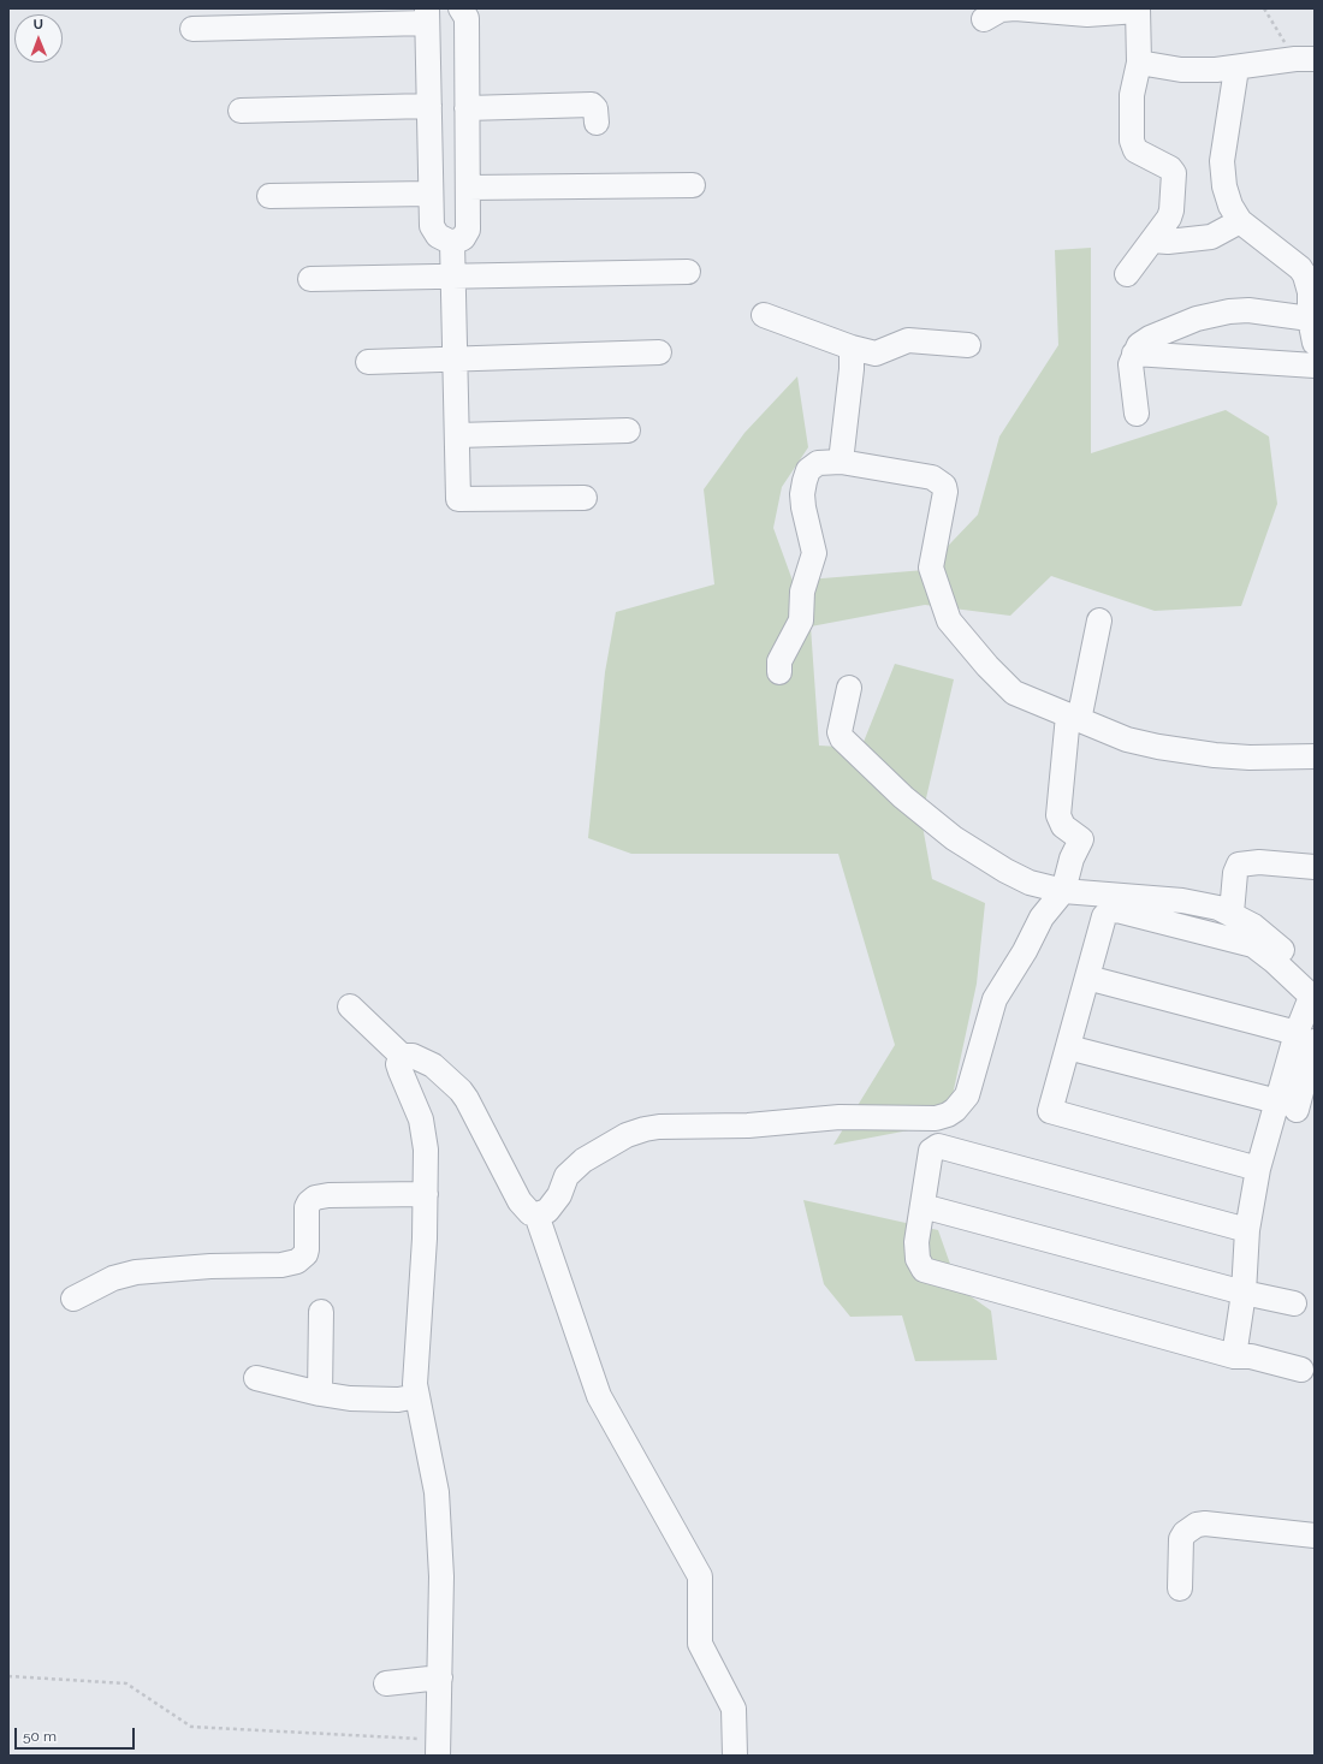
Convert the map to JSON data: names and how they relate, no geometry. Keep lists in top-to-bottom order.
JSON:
{
  "scale_bar": "50 m",
  "north": "top"
}
